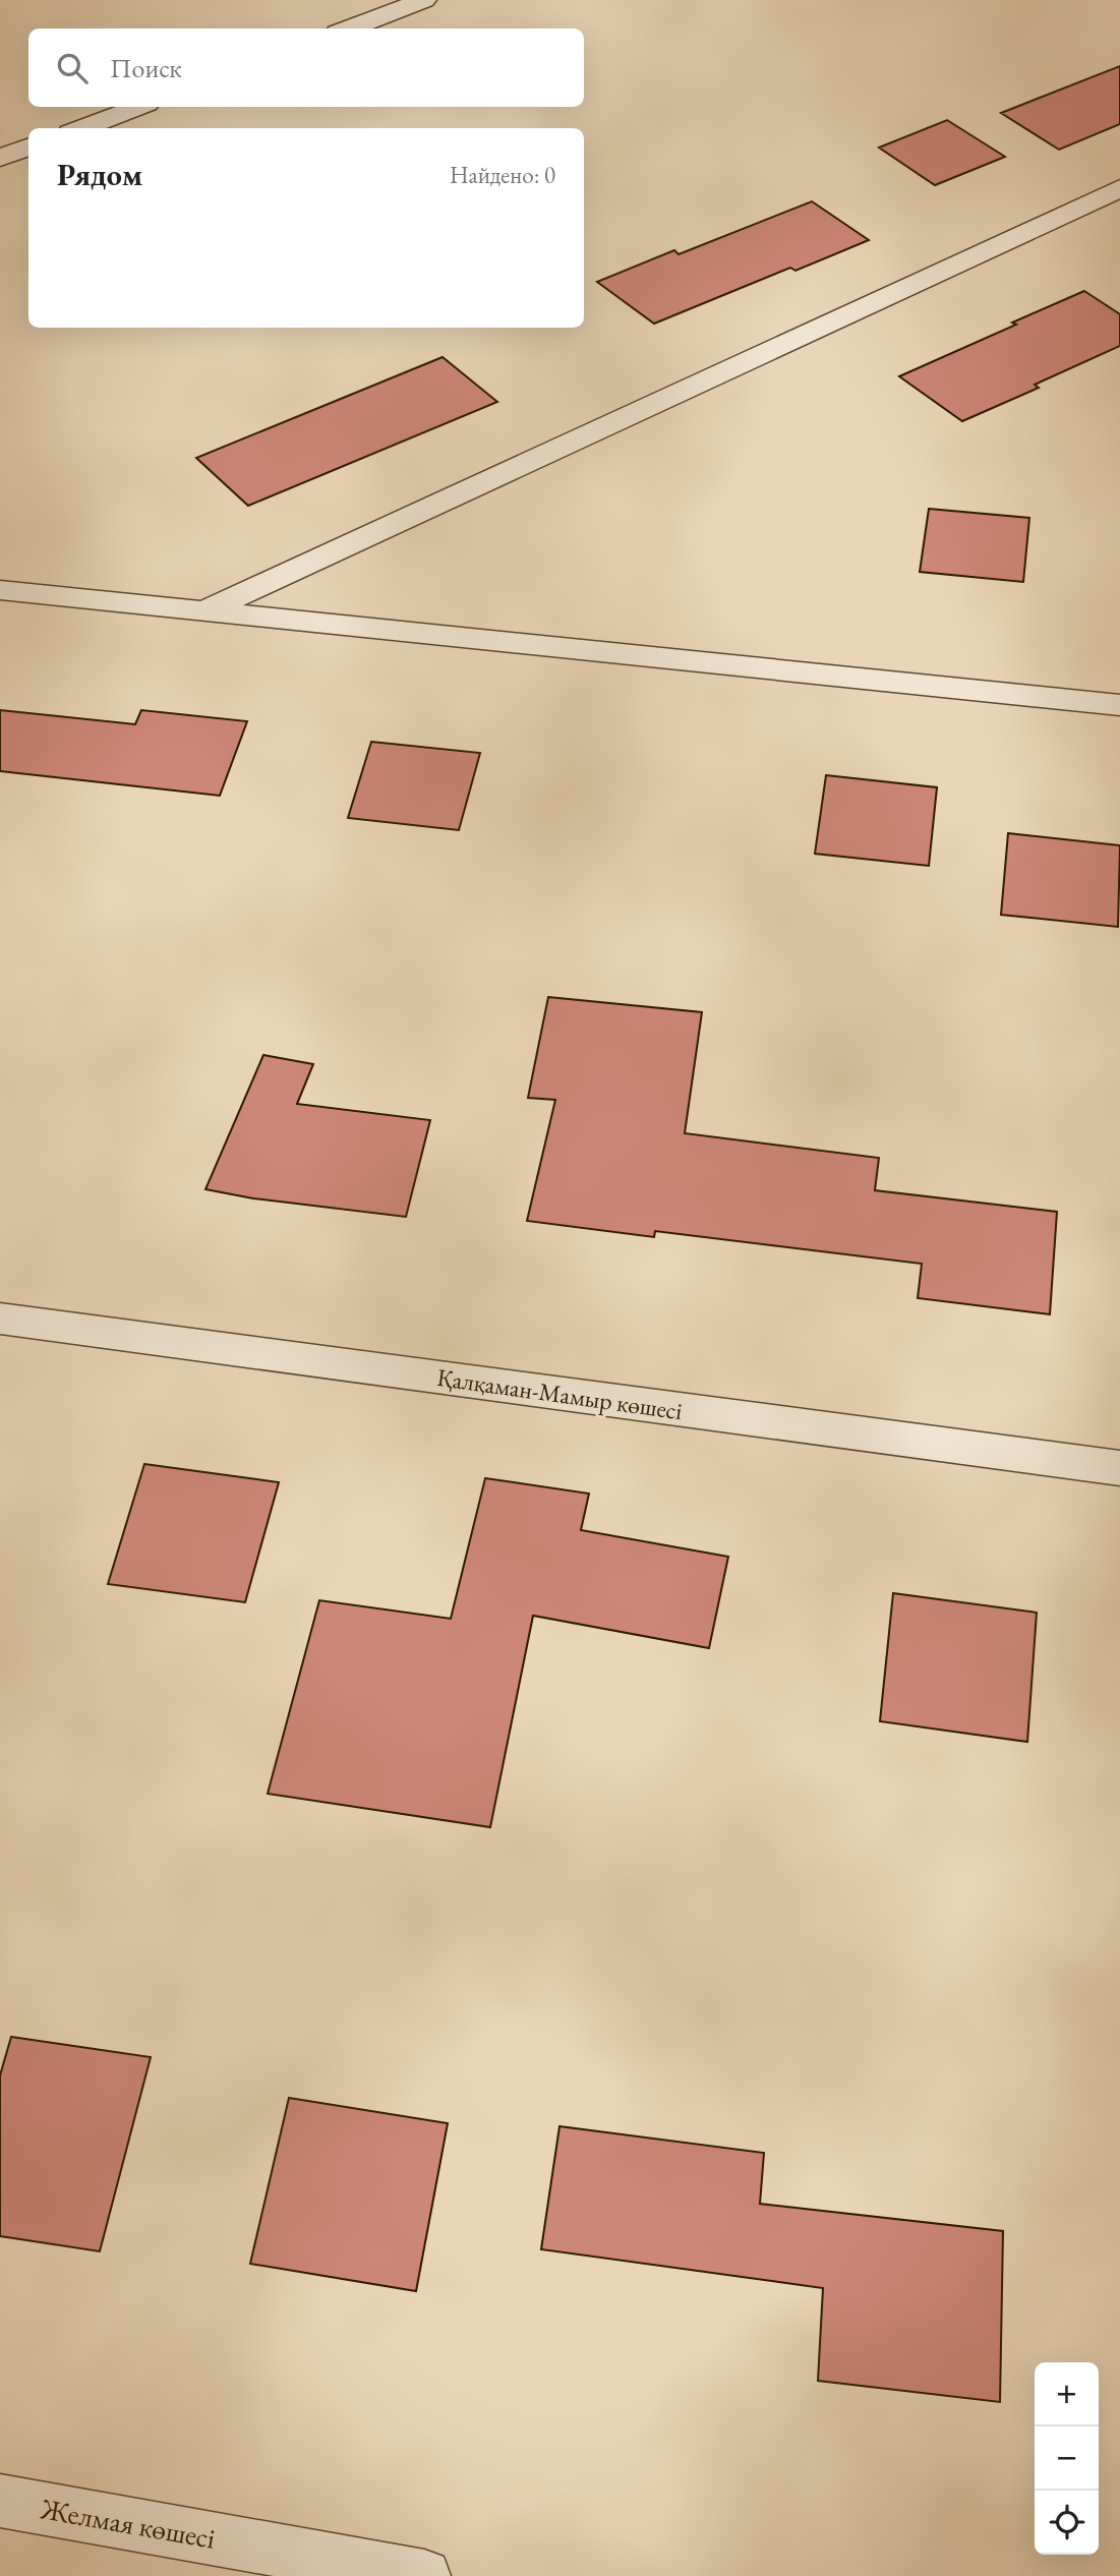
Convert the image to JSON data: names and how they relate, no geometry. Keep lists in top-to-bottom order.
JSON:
{
  "streets": {
    "street": ["Қалқаман-Мамыр көшесі", "Желмая көшесі"]
  },
  "page": {
    "search": "Поиск",
    "heading": ["Рядом", "Найдено: 0"],
    "map_buttons": ["+", "−"]
  }
}
